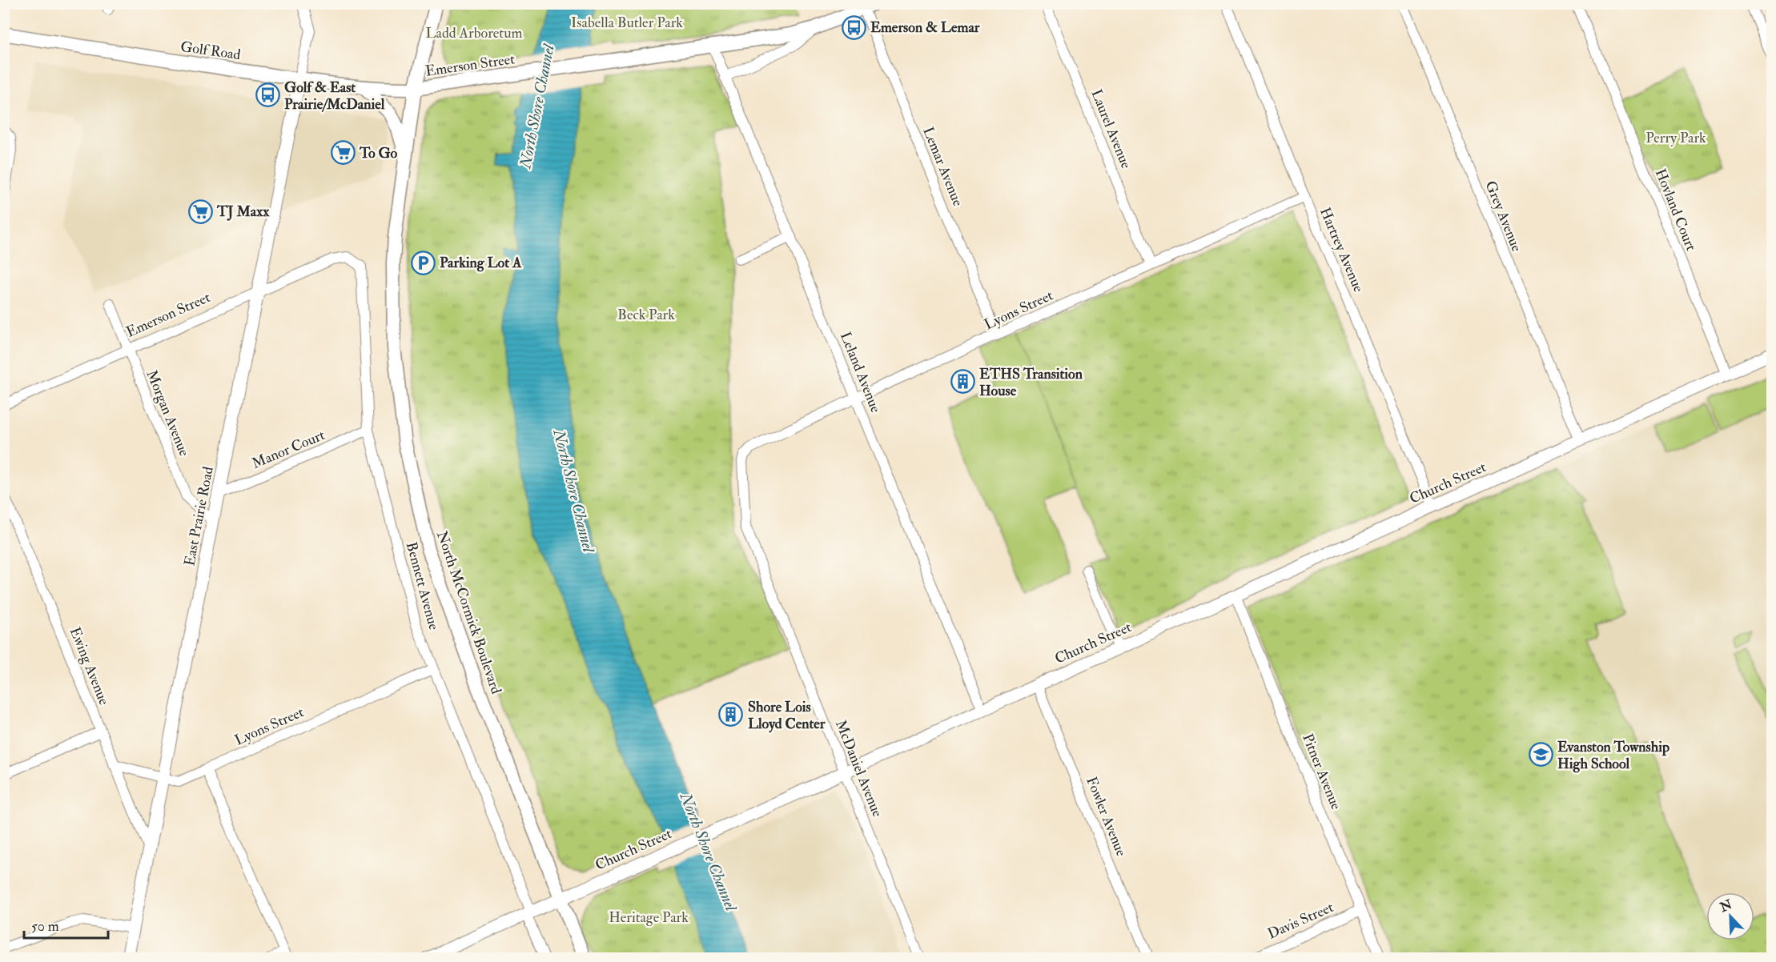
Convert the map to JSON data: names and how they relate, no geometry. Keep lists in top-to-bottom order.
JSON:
{
  "streets": {
    "main road": ["Golf Road", "Emerson Street", "North McCormick Boulevard"],
    "street": [
      "Laurel Avenue",
      "Lemar Avenue",
      "Hovland Court",
      "Grey Avenue",
      "Hartrey Avenue",
      "Lyons Street",
      "Leland Avenue",
      "Morgan Avenue",
      "Manor Court",
      "Church Street",
      "East Prairie Road",
      "Bennett Avenue",
      "Ewing Avenue",
      "McDaniel Avenue",
      "Pitner Avenue",
      "Fowler Avenue",
      "Davis Street"
    ]
  },
  "crossings": [
    ["Golf Road", "Emerson Street"],
    ["Golf Road", "East Prairie Road"],
    ["Golf Road", "North McCormick Boulevard"],
    ["Emerson Street", "Lemar Avenue"],
    ["Emerson Street", "Leland Avenue"],
    ["Emerson Street", "Morgan Avenue"],
    ["Emerson Street", "East Prairie Road"],
    ["Emerson Street", "Bennett Avenue"],
    ["Emerson Street", "North McCormick Boulevard"],
    ["Laurel Avenue", "Lyons Street"],
    ["Lemar Avenue", "Lyons Street"],
    ["Hovland Court", "Church Street"],
    ["Grey Avenue", "Church Street"],
    ["Hartrey Avenue", "Lyons Street"],
    ["Hartrey Avenue", "Church Street"],
    ["Lyons Street", "Leland Avenue"],
    ["Lyons Street", "East Prairie Road"],
    ["Lyons Street", "Bennett Avenue"],
    ["Lyons Street", "Ewing Avenue"],
    ["Lyons Street", "McDaniel Avenue"],
    ["Leland Avenue", "Church Street"],
    ["Morgan Avenue", "East Prairie Road"],
    ["Manor Court", "East Prairie Road"],
    ["Manor Court", "Bennett Avenue"],
    ["Church Street", "Bennett Avenue"],
    ["Church Street", "North McCormick Boulevard"],
    ["Church Street", "McDaniel Avenue"],
    ["Church Street", "Pitner Avenue"],
    ["Church Street", "Fowler Avenue"],
    ["East Prairie Road", "Ewing Avenue"],
    ["Pitner Avenue", "Davis Street"]
  ],
  "water": ["North Shore Channel"],
  "parks": [
    "Isabella Butler Park",
    "Ladd Arboretum",
    "Perry Park",
    "Beck Park",
    "Heritage Park"
  ],
  "places": {
    "bus stop": ["Emerson & Lemar", "Golf & East Prairie/McDaniel"],
    "supermarket": ["To Go", "TJ Maxx"],
    "parking": ["Parking Lot A"],
    "building": ["ETHS Transition House", "Shore Lois Lloyd Center"],
    "school or university": ["Evanston Township High School"]
  },
  "scale_bar": "50 m",
  "north": "top left"
}
